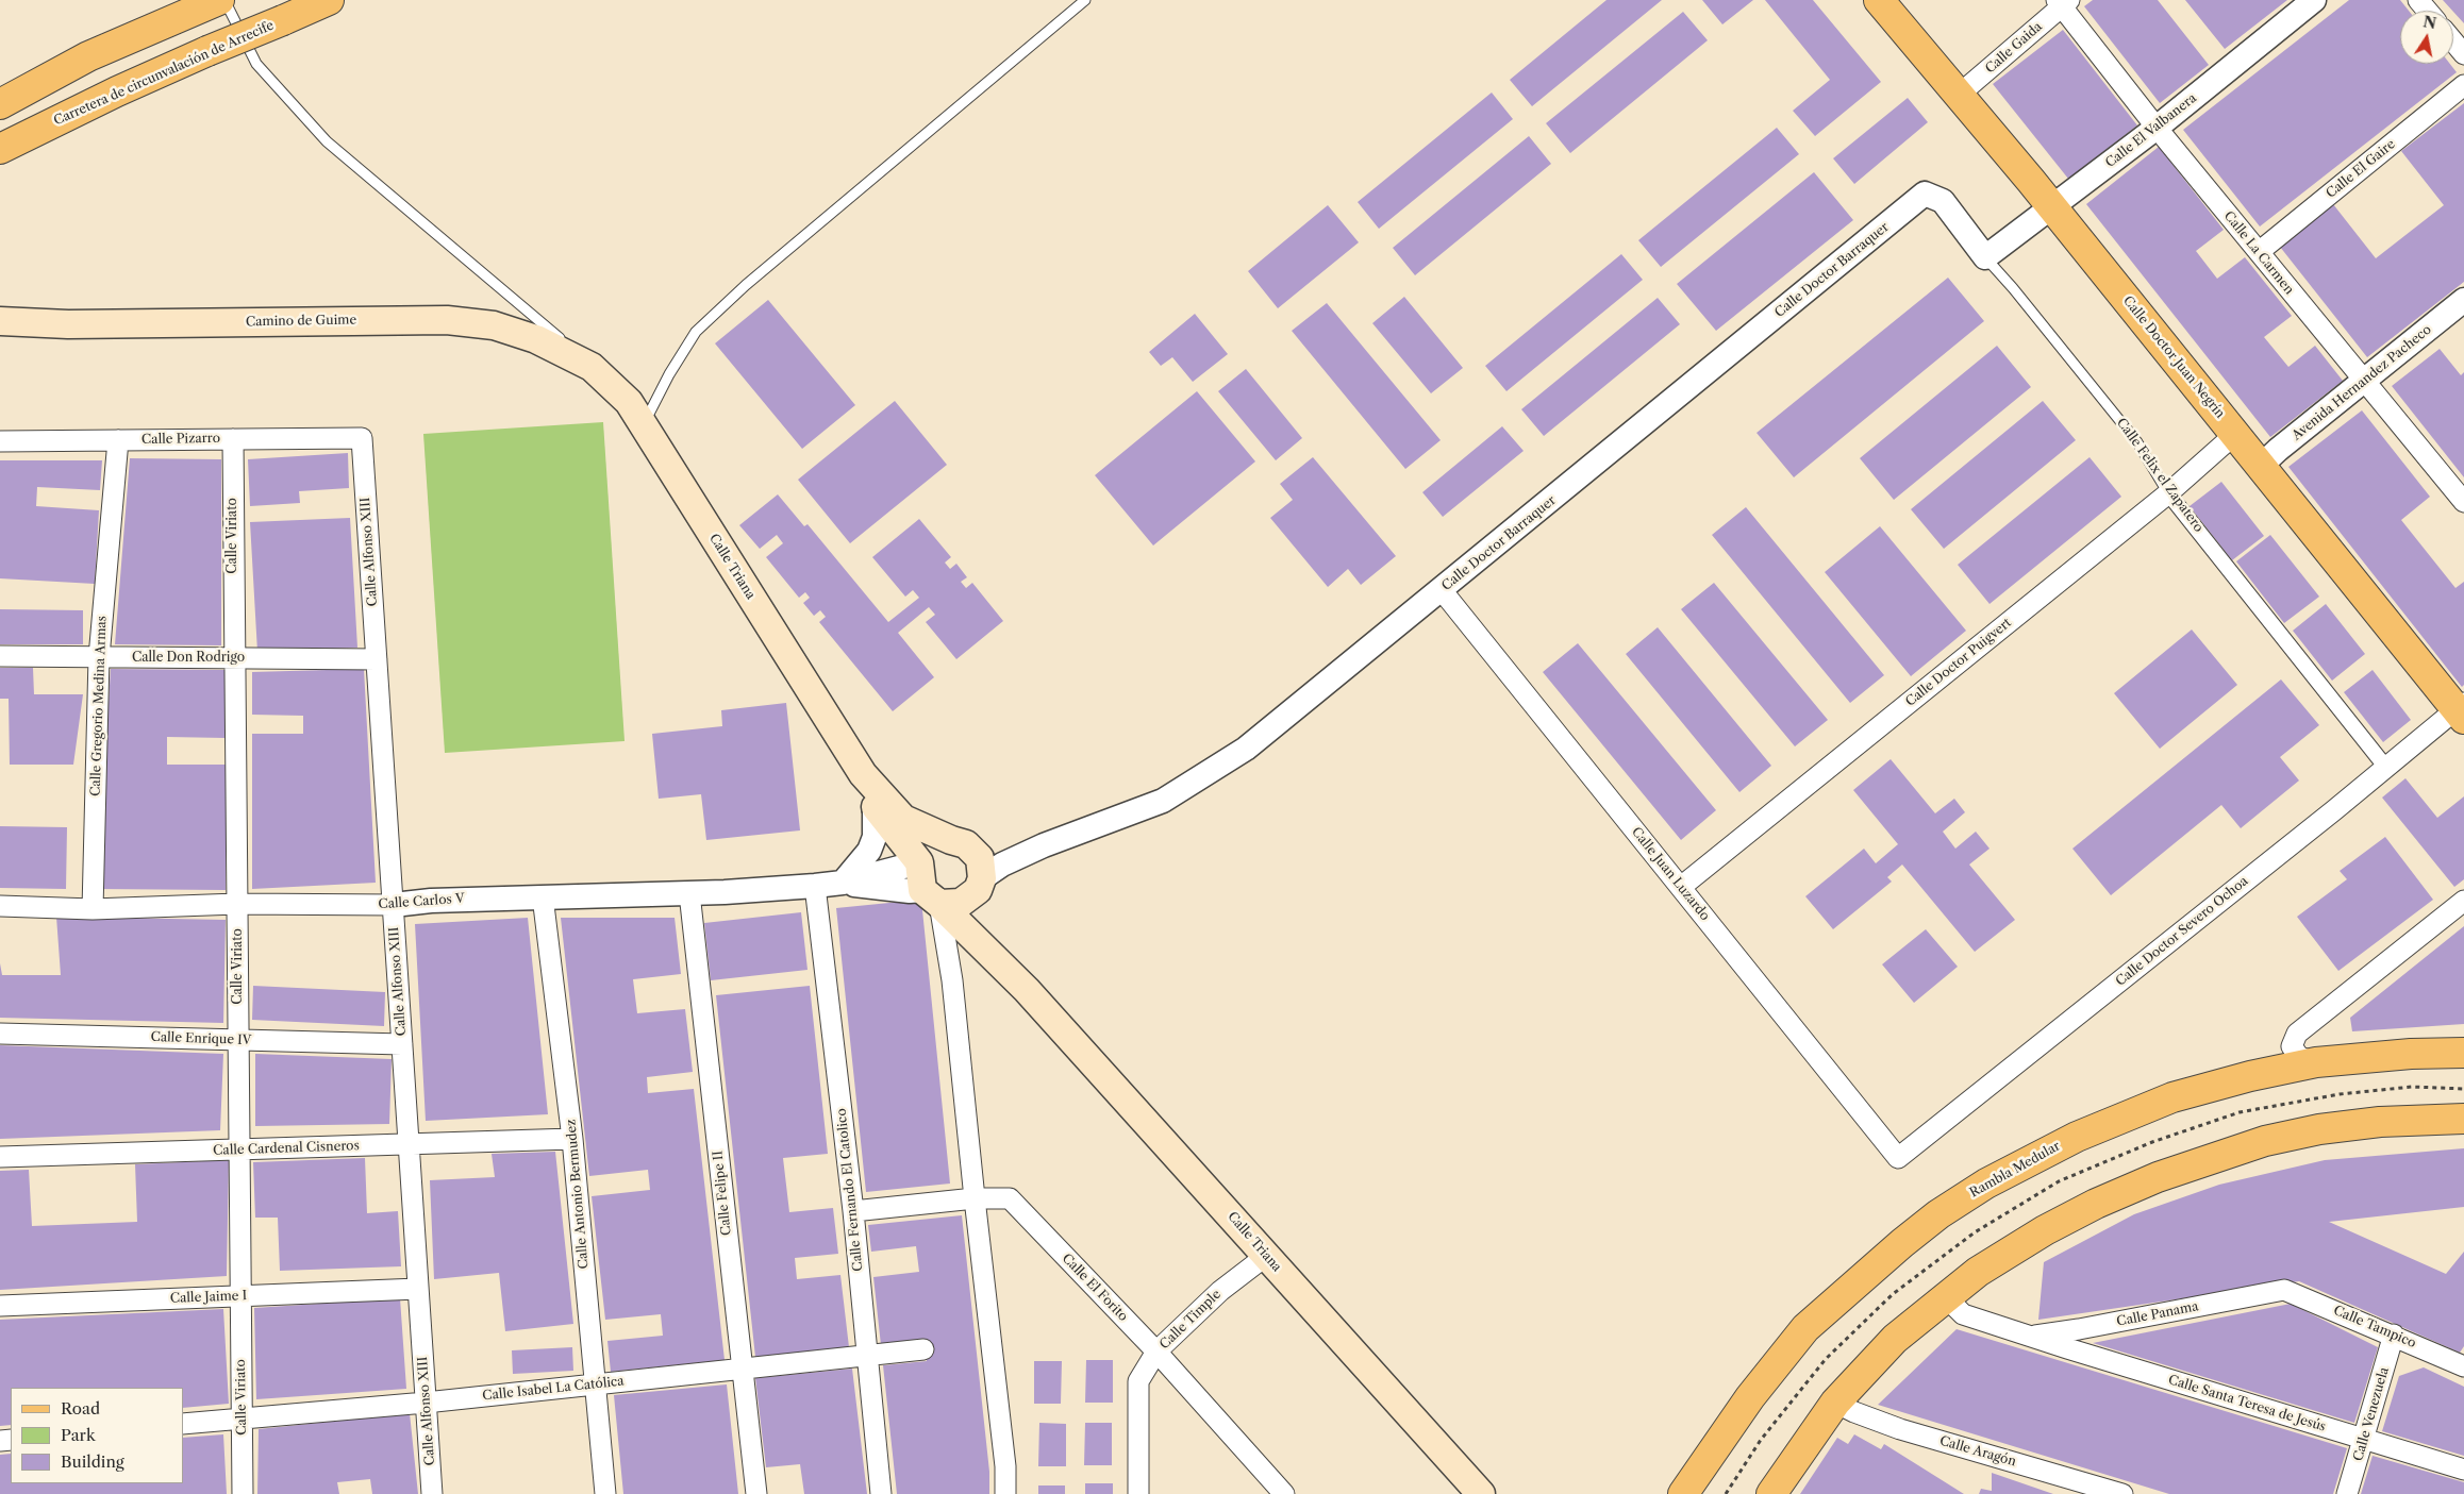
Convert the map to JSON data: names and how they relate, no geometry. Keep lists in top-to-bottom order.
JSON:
{
  "streets": {
    "main road": [
      "Carretera de circunvalación de Arrecife",
      "Camino de Guime",
      "Calle Doctor Juan Negrín",
      "Calle Triana",
      "Rambla Medular"
    ],
    "street": [
      "Calle Gaida",
      "Calle El Valbanera",
      "Calle El Gaire",
      "Calle La Carmen",
      "Calle Doctor Barraquer",
      "Avenida Hernandez Pacheco",
      "Calle Pizarro",
      "Calle Felix el Zapatero",
      "Calle Viriato",
      "Calle Alfonso XIII",
      "Calle Don Rodrigo",
      "Calle Doctor Puigvert",
      "Calle Gregorio Medina Armas",
      "Calle Juan Luzardo",
      "Calle Carlos V",
      "Calle Doctor Severo Ochoa",
      "Calle Enrique IV",
      "Calle Cardenal Cisneros",
      "Calle Fernando El Catolico",
      "Calle Felipe II",
      "Calle Antonio Bermudez",
      "Calle El Forito",
      "Calle Jaime I",
      "Calle Panama",
      "Calle Timple",
      "Calle Tampico",
      "Calle Isabel La Católica",
      "Calle Santa Teresa de Jesús",
      "Calle Venezuela",
      "Calle Aragón"
    ]
  },
  "crossings": [
    ["Calle Gaida", "Calle La Carmen"],
    ["Calle Gaida", "Calle Doctor Juan Negrín"],
    ["Calle El Valbanera", "Calle La Carmen"],
    ["Calle El Valbanera", "Calle Doctor Juan Negrín"],
    ["Calle El Valbanera", "Calle Felix el Zapatero"],
    ["Calle El Gaire", "Calle La Carmen"],
    ["Calle La Carmen", "Avenida Hernandez Pacheco"],
    ["Calle Doctor Barraquer", "Calle Felix el Zapatero"],
    ["Calle Doctor Barraquer", "Calle Triana"],
    ["Calle Doctor Barraquer", "Calle Juan Luzardo"],
    ["Calle Doctor Barraquer", "Calle Carlos V"],
    ["Camino de Guime", "Calle Triana"],
    ["Calle Doctor Juan Negrín", "Avenida Hernandez Pacheco"],
    ["Calle Doctor Juan Negrín", "Calle Doctor Puigvert"],
    ["Calle Doctor Juan Negrín", "Calle Doctor Severo Ochoa"],
    ["Calle Pizarro", "Calle Viriato"],
    ["Calle Pizarro", "Calle Alfonso XIII"],
    ["Calle Pizarro", "Calle Gregorio Medina Armas"],
    ["Calle Felix el Zapatero", "Calle Doctor Puigvert"],
    ["Calle Felix el Zapatero", "Calle Doctor Severo Ochoa"],
    ["Calle Viriato", "Calle Don Rodrigo"],
    ["Calle Viriato", "Calle Carlos V"],
    ["Calle Viriato", "Calle Enrique IV"],
    ["Calle Viriato", "Calle Cardenal Cisneros"],
    ["Calle Viriato", "Calle Jaime I"],
    ["Calle Viriato", "Calle Isabel La Católica"],
    ["Calle Alfonso XIII", "Calle Don Rodrigo"],
    ["Calle Alfonso XIII", "Calle Carlos V"],
    ["Calle Alfonso XIII", "Calle Enrique IV"],
    ["Calle Alfonso XIII", "Calle Cardenal Cisneros"],
    ["Calle Alfonso XIII", "Calle Jaime I"],
    ["Calle Alfonso XIII", "Calle Isabel La Católica"],
    ["Calle Triana", "Calle Carlos V"],
    ["Calle Triana", "Calle Timple"],
    ["Calle Don Rodrigo", "Calle Gregorio Medina Armas"],
    ["Calle Doctor Puigvert", "Calle Juan Luzardo"],
    ["Calle Gregorio Medina Armas", "Calle Carlos V"],
    ["Calle Juan Luzardo", "Calle Doctor Severo Ochoa"],
    ["Calle Carlos V", "Calle Fernando El Catolico"],
    ["Calle Carlos V", "Calle Felipe II"],
    ["Calle Carlos V", "Calle Antonio Bermudez"],
    ["Calle Cardenal Cisneros", "Calle Antonio Bermudez"],
    ["Calle Fernando El Catolico", "Calle El Forito"],
    ["Calle Fernando El Catolico", "Calle Isabel La Católica"],
    ["Calle Felipe II", "Calle Isabel La Católica"],
    ["Calle Antonio Bermudez", "Calle Isabel La Católica"],
    ["Calle El Forito", "Calle Timple"],
    ["Calle Panama", "Calle Tampico"],
    ["Calle Panama", "Calle Santa Teresa de Jesús"],
    ["Calle Tampico", "Calle Venezuela"],
    ["Calle Santa Teresa de Jesús", "Calle Venezuela"]
  ],
  "legend": ["Road", "Park", "Building"],
  "north": "top"
}
